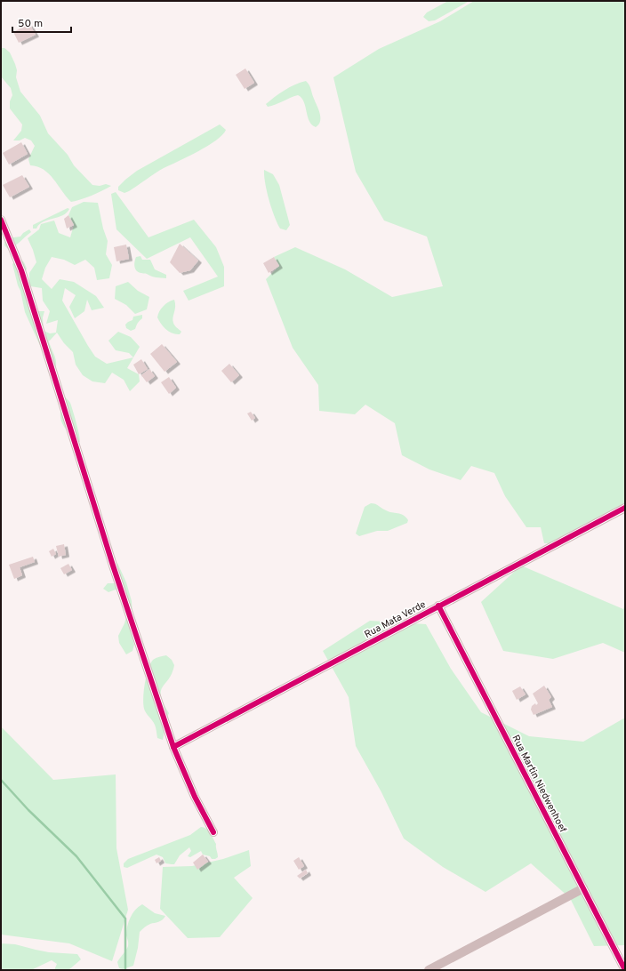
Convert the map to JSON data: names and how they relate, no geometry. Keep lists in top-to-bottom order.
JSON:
{
  "streets": {
    "street": ["Rua Mata Verde", "Rua Martin Niedwenhoef"]
  },
  "crossings": [
    ["Rua Mata Verde", "Rua Martin Niedwenhoef"]
  ],
  "scale_bar": "50 m"
}
